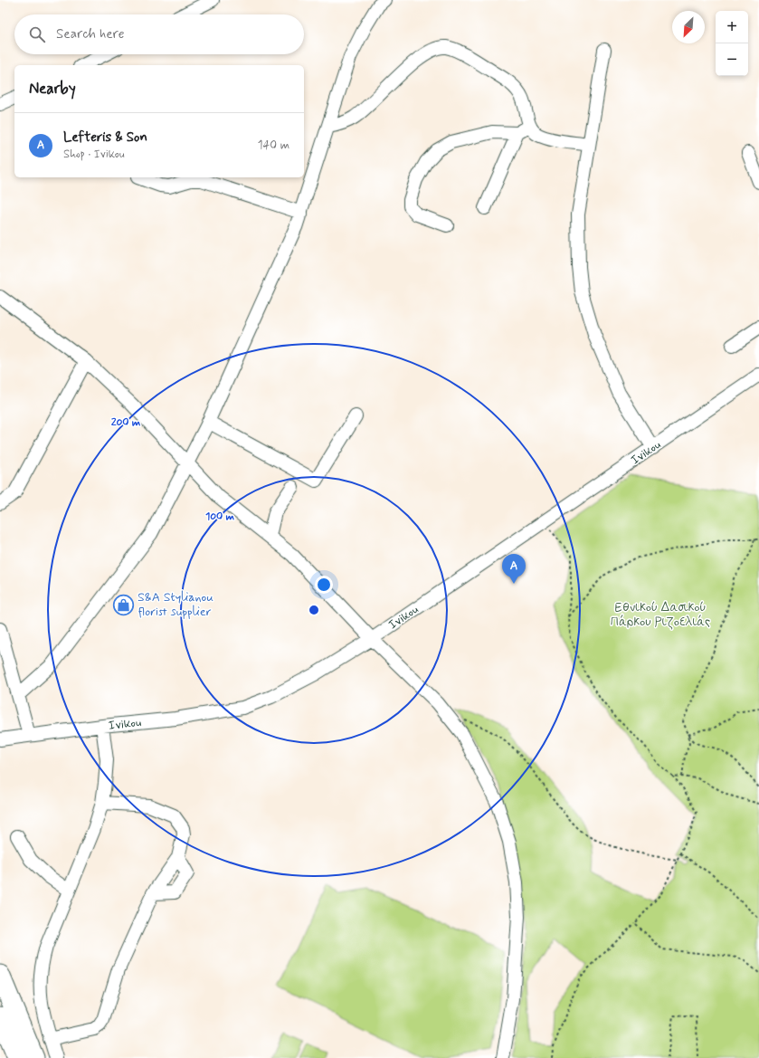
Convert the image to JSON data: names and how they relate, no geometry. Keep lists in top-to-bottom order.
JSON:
{
  "streets": {
    "street": ["Ivikou"]
  },
  "parks": ["Εθνικού Δασικού Πάρκου Ριζοελιάς"],
  "places": {
    "shop": ["S&A Stylianou florist supplier"]
  },
  "north": "bottom left",
  "page": {
    "map_buttons": ["+", "−"],
    "search": "Search here",
    "heading": "Nearby",
    "list": [
      {
        "mark": "A",
        "name": "Lefteris & Son",
        "note": "Shop · Ivikou",
        "value": "140 m"
      }
    ],
    "pins": "A"
  },
  "rings": ["200 m", "100 m"]
}
